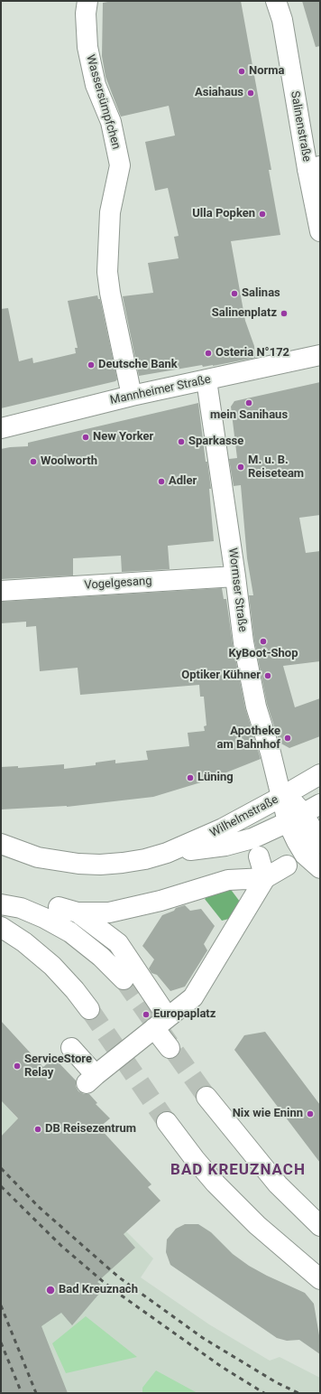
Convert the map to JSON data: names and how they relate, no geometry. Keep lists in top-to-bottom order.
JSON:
{
  "streets": {
    "street": [
      "Wassersümpfchen",
      "Salinenstraße",
      "Mannheimer Straße",
      "Vogelgesang",
      "Wormser Straße",
      "Wilhelmstraße"
    ]
  },
  "crossings": [
    ["Wassersümpfchen", "Mannheimer Straße"],
    ["Mannheimer Straße", "Wormser Straße"],
    ["Vogelgesang", "Wormser Straße"],
    ["Wormser Straße", "Wilhelmstraße"]
  ],
  "districts": ["BAD KREUZNACH"],
  "places": [
    "Norma",
    "Asiahaus",
    "Ulla Popken",
    "Salinas",
    "Salinenplatz",
    "Osteria N°172",
    "Deutsche Bank",
    "mein Sanihaus",
    "New Yorker",
    "Sparkasse",
    "Woolworth",
    "M. u. B. Reiseteam",
    "Adler",
    "KyBoot-Shop",
    "Optiker Kühner",
    "Apotheke am Bahnhof",
    "Lüning",
    "Europaplatz",
    "ServiceStore Relay",
    "Nix wie Eninn",
    "DB Reisezentrum",
    "Bad Kreuznach"
  ]
}
